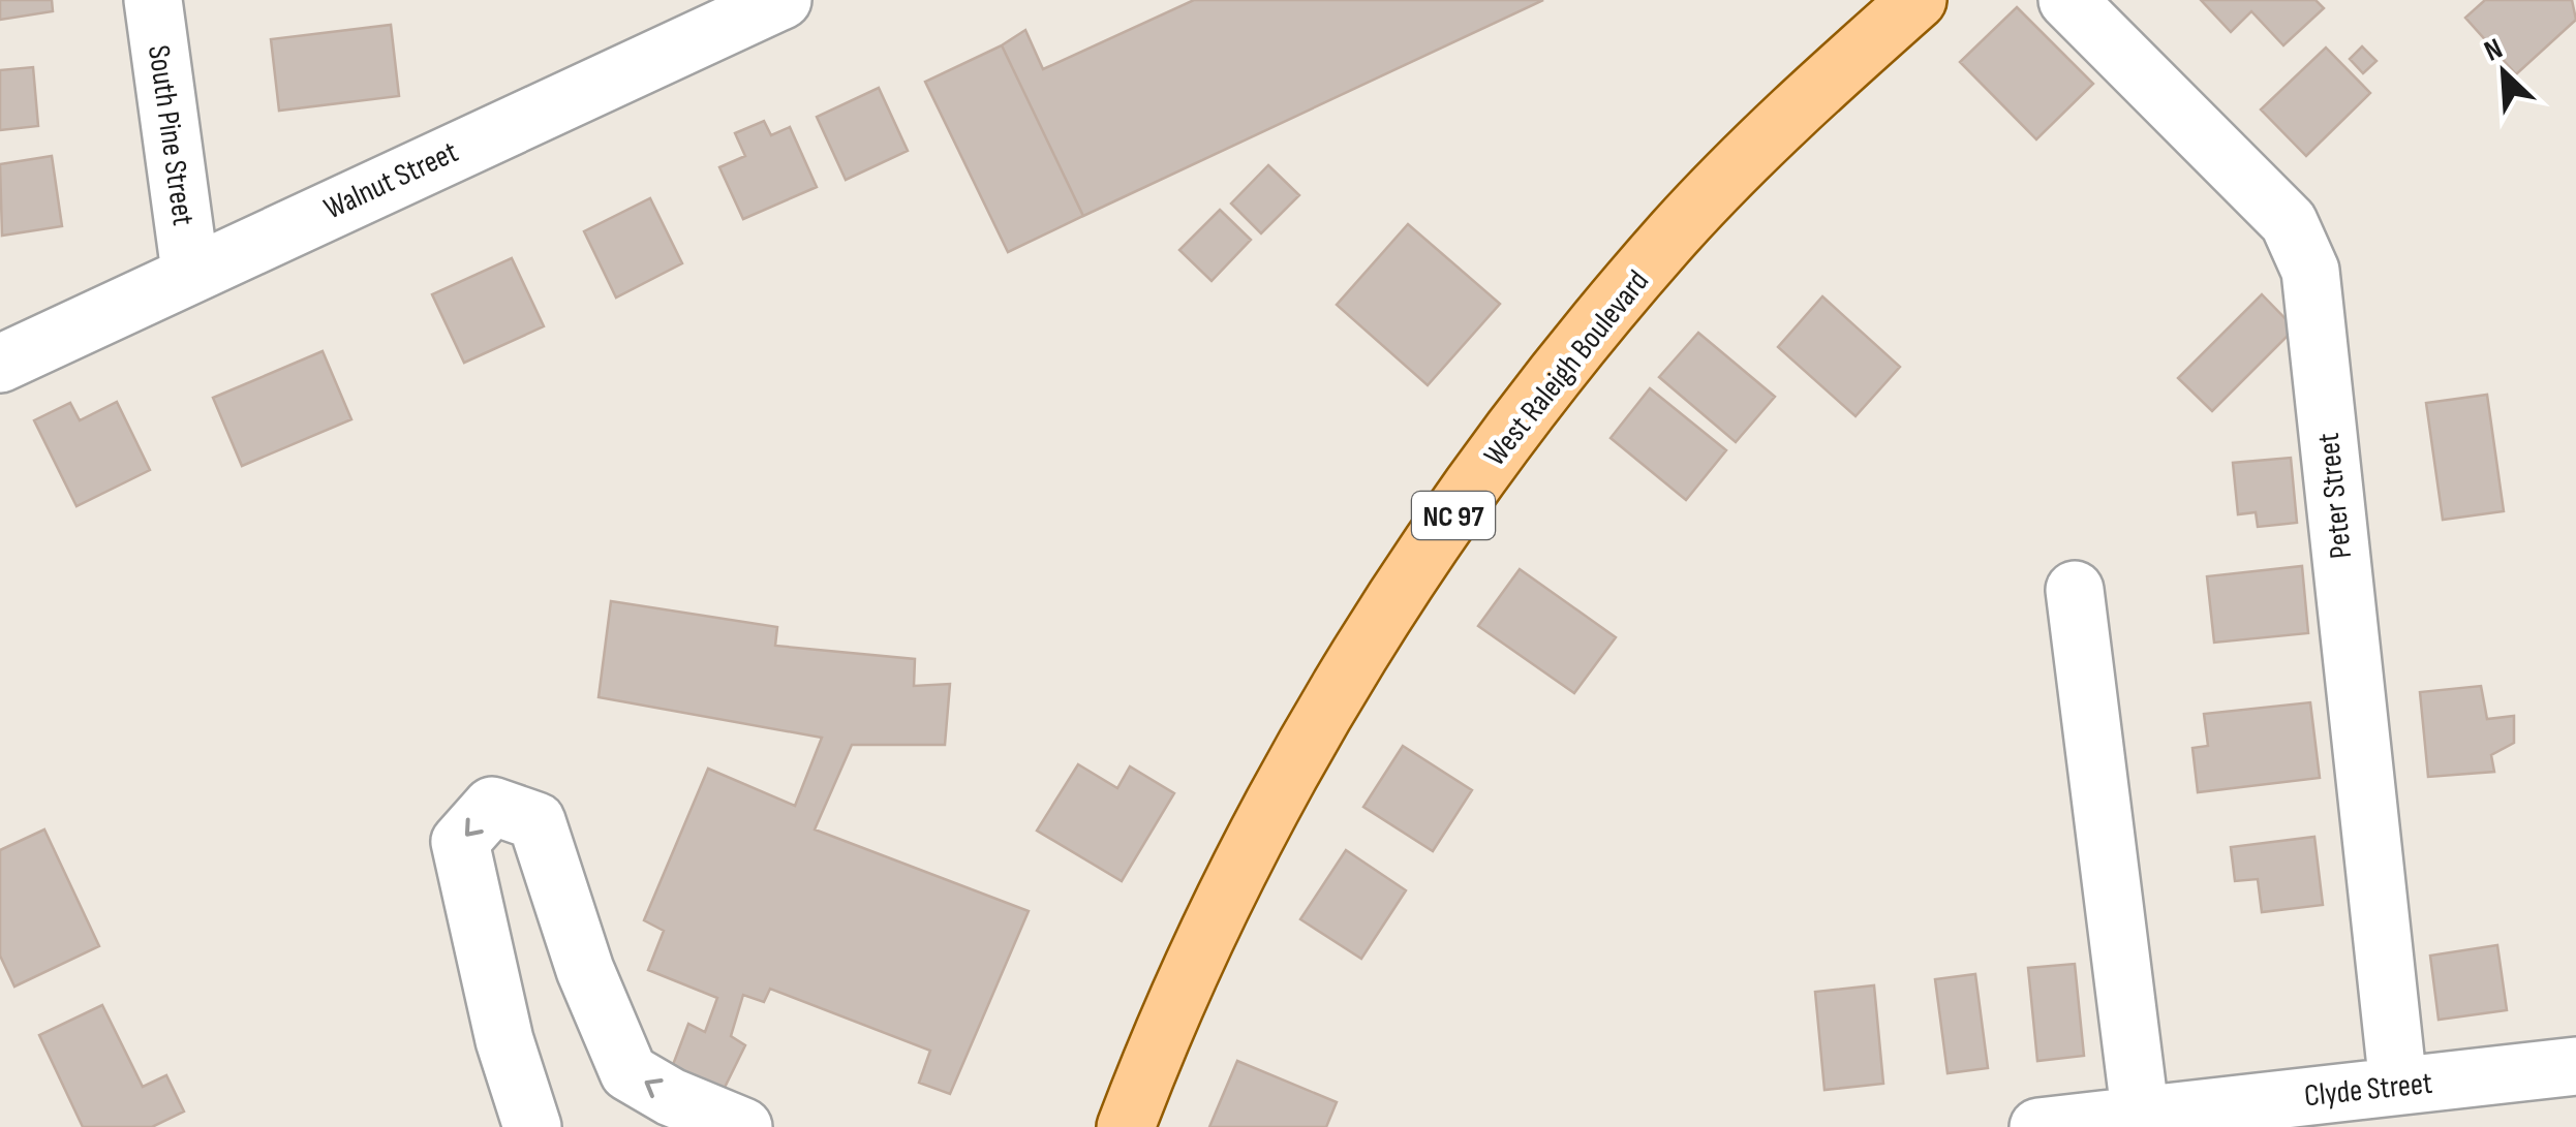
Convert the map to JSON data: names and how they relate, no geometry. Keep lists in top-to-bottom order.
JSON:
{
  "streets": {
    "main road": ["West Raleigh Boulevard", "NC 97"],
    "street": [
      "South Pine Street",
      "Walnut Street",
      "Peter Street",
      "Clyde Street"
    ]
  },
  "crossings": [
    ["South Pine Street", "Walnut Street"],
    ["Peter Street", "Clyde Street"]
  ],
  "north": "top left"
}
